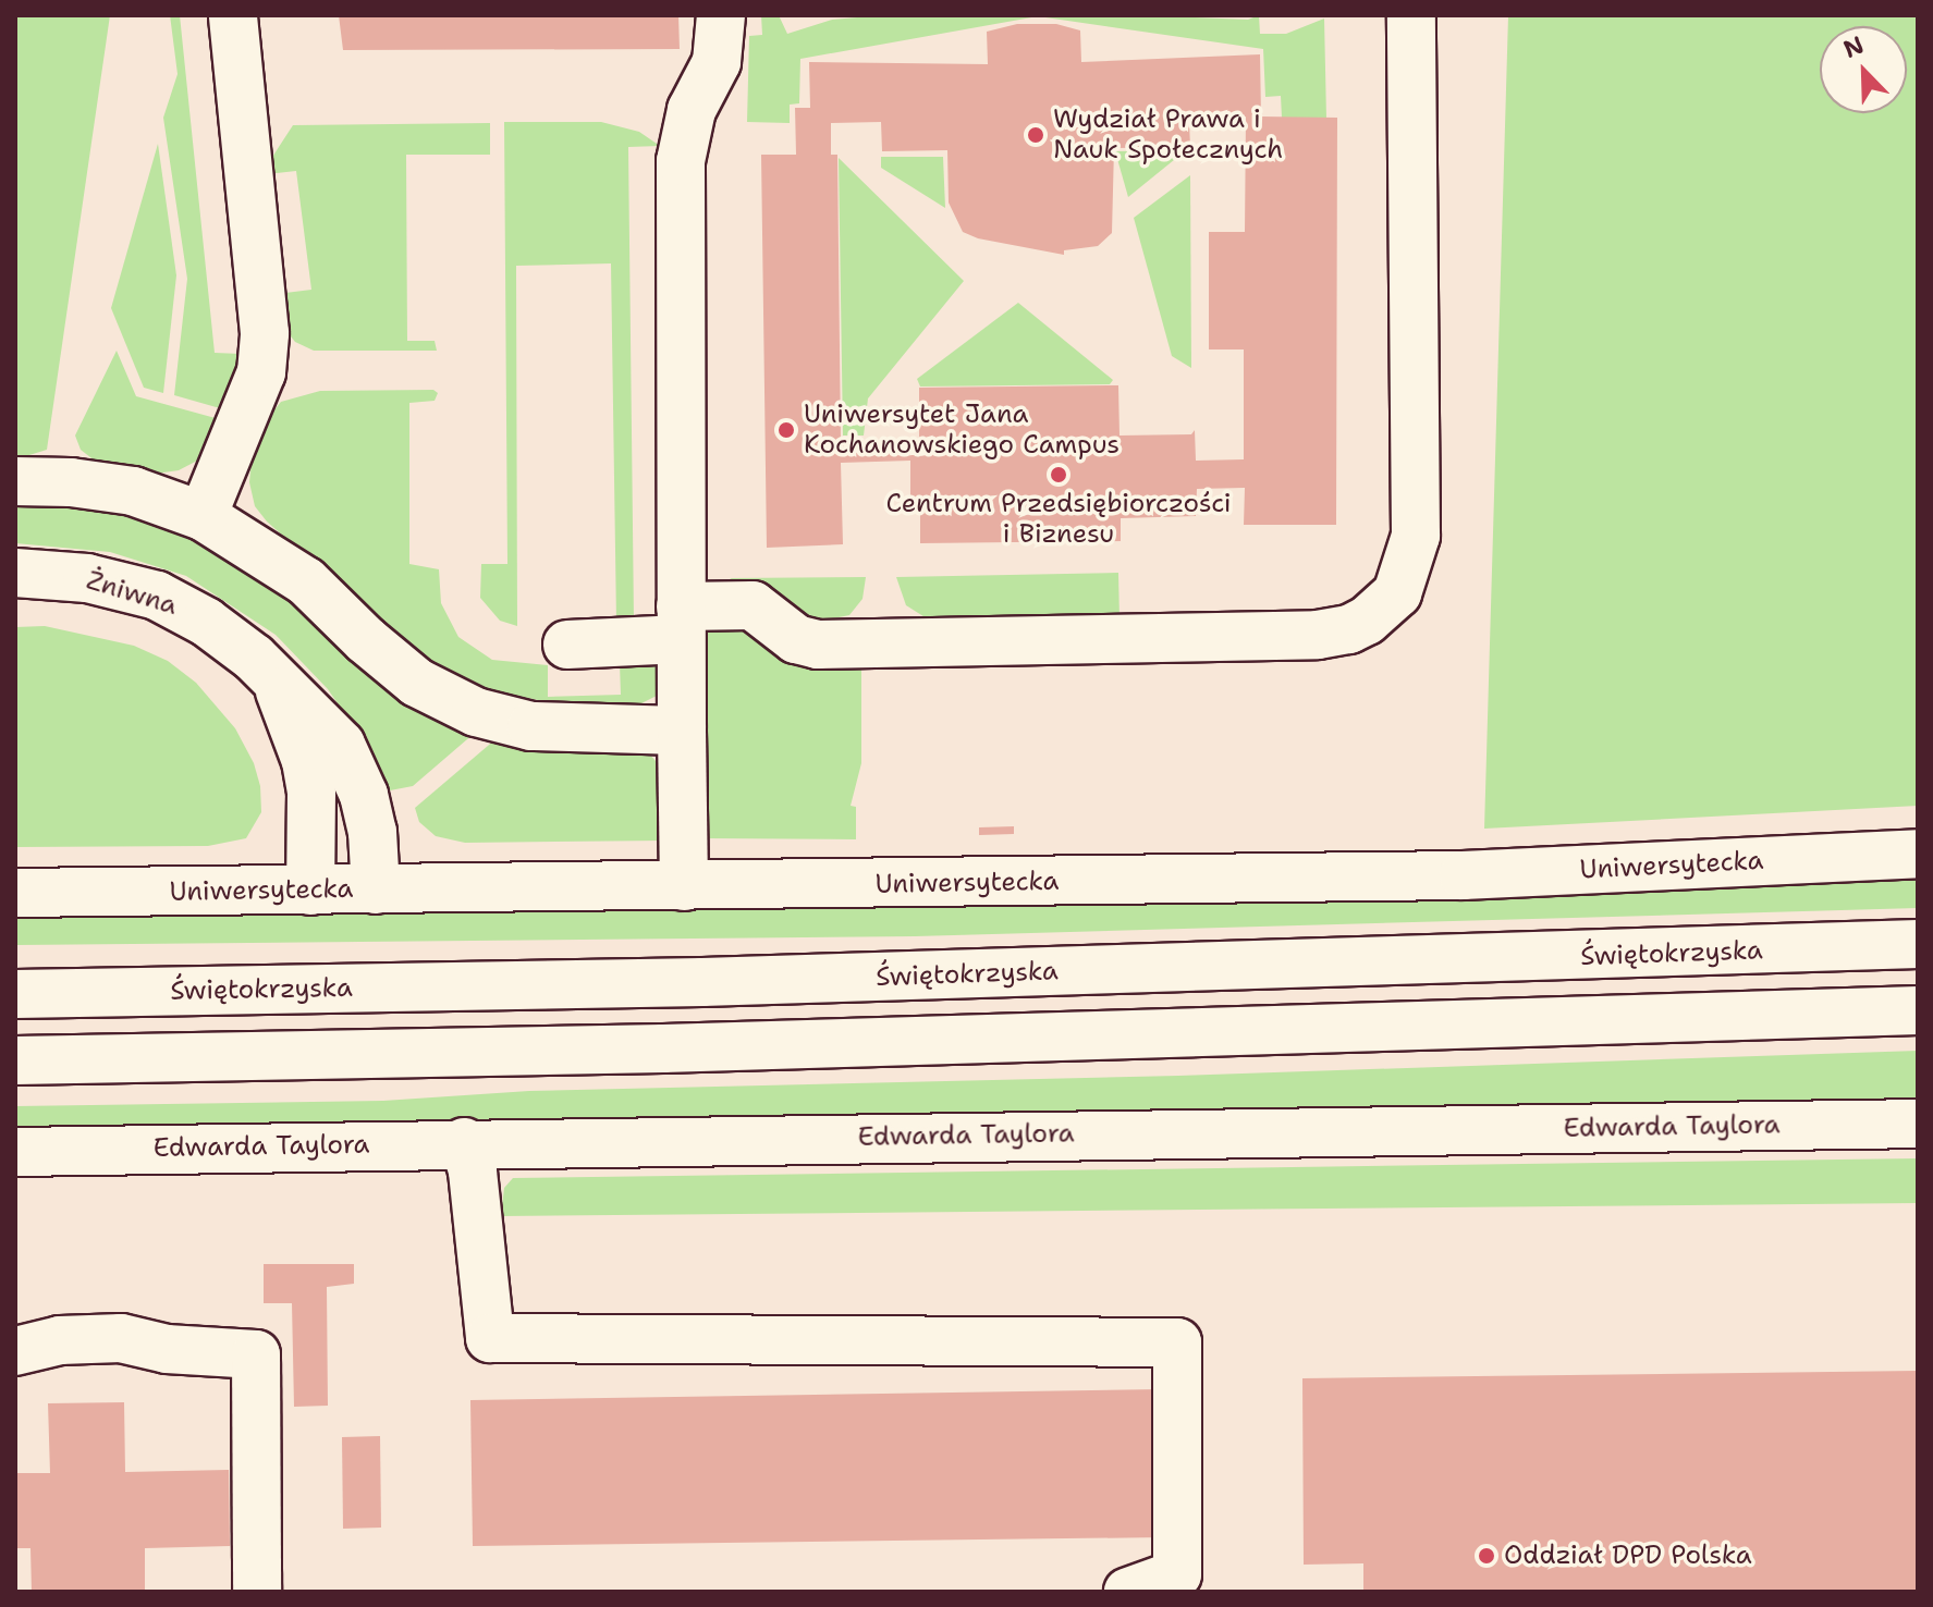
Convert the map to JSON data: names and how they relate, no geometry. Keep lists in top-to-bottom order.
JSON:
{
  "streets": {
    "main road": [
      "Żniwna",
      "Uniwersytecka",
      "Świętokrzyska",
      "Edwarda Taylora"
    ]
  },
  "crossings": [
    ["Żniwna", "Uniwersytecka"]
  ],
  "places": [
    "Wydział Prawa i Nauk Społecznych",
    "Uniwersytet Jana Kochanowskiego Campus",
    "Centrum Przedsiębiorczości i Biznesu",
    "Oddział DPD Polska"
  ],
  "north": "top left"
}
